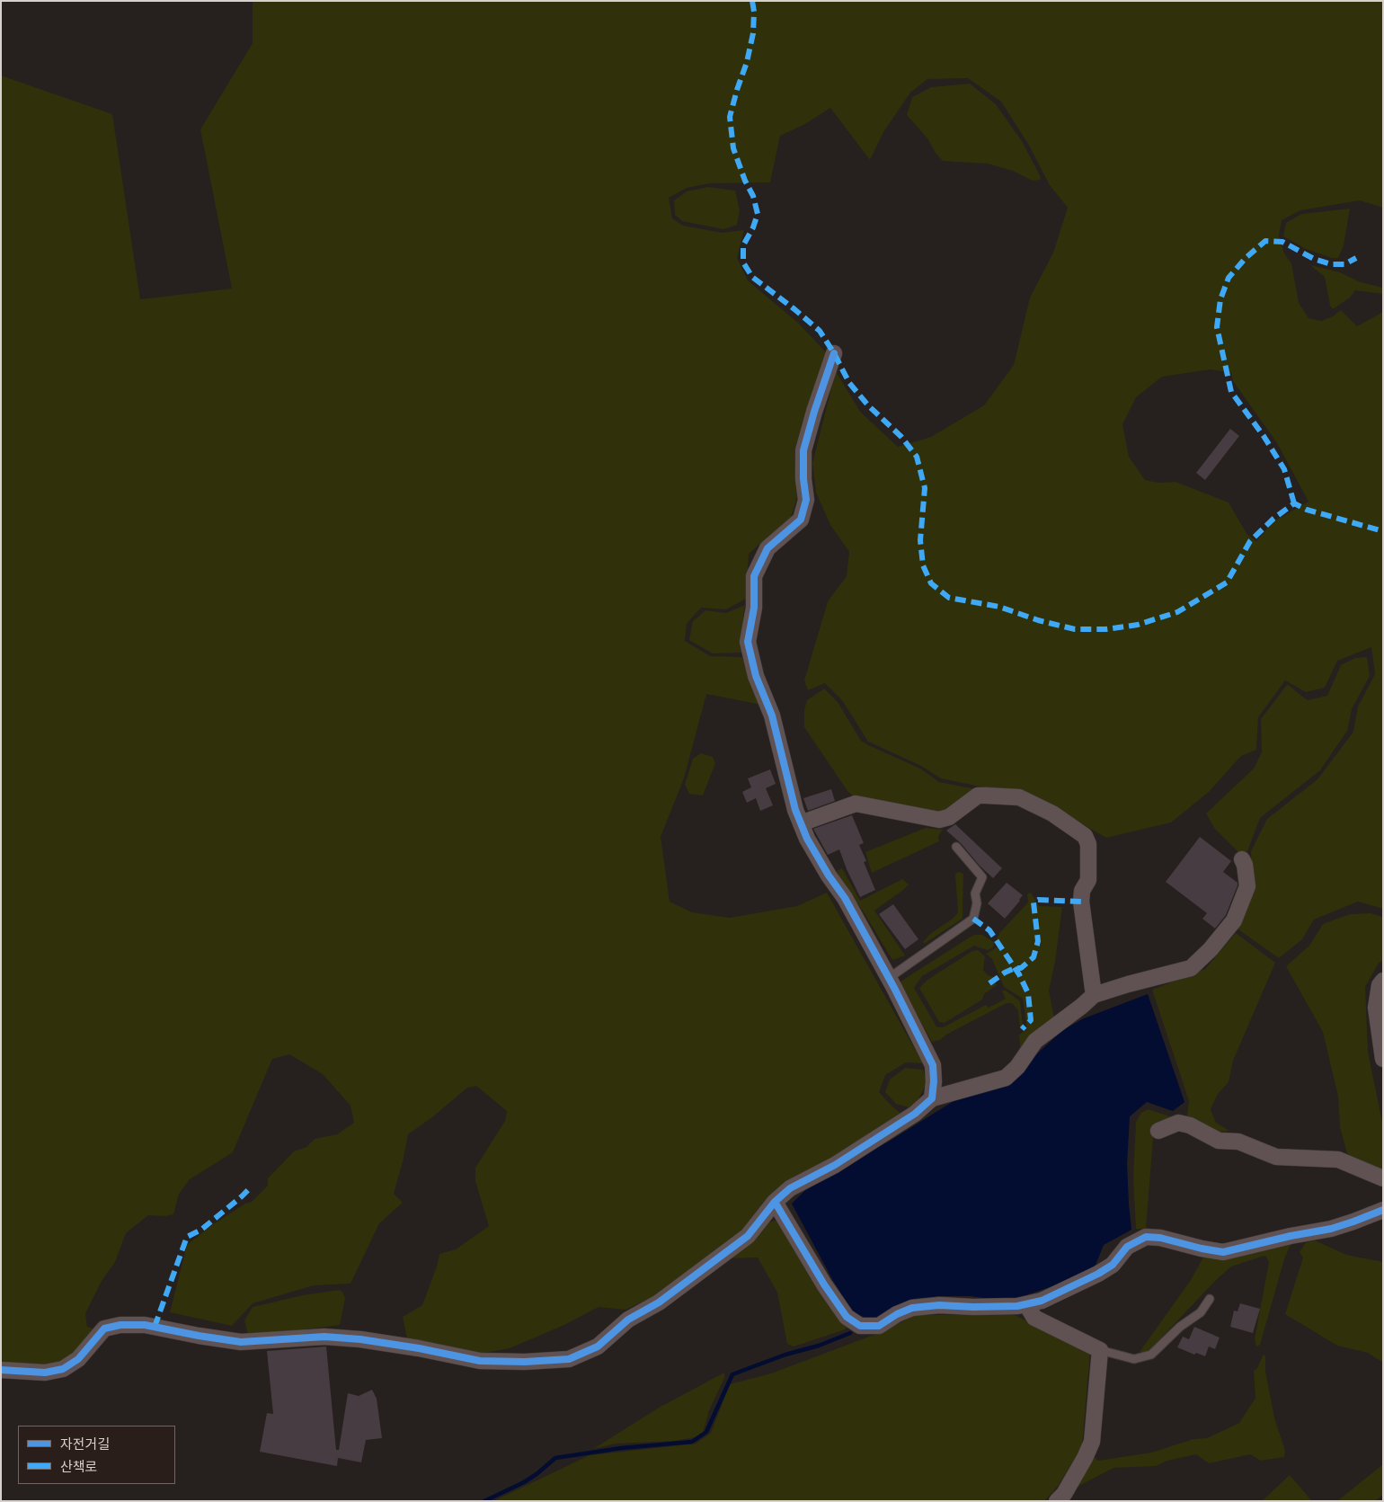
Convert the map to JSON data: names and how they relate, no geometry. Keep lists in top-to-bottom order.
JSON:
{
  "legend": ["자전거길", "산책로"]
}
